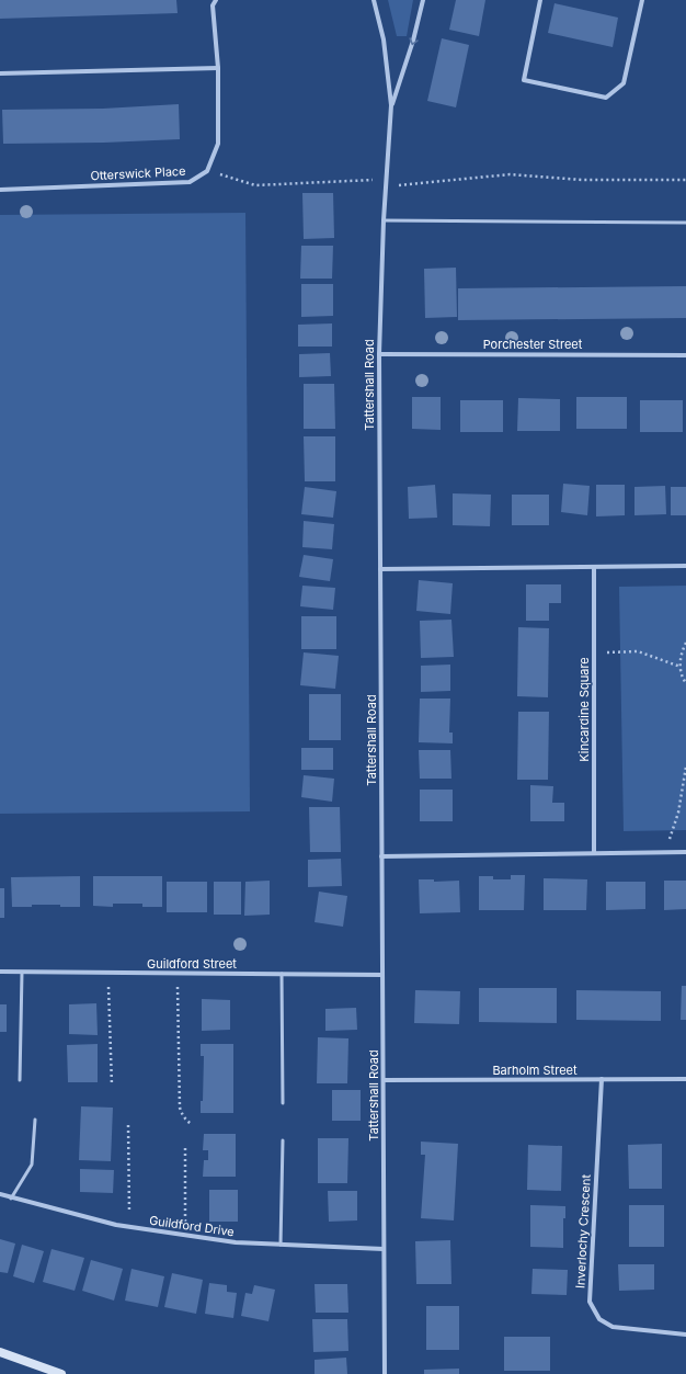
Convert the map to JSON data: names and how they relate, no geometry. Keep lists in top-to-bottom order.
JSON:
{
  "streets": {
    "street": [
      "Otterswick Place",
      "Porchester Street",
      "Tattershall Road",
      "Kincardine Square",
      "Guildford Street",
      "Barholm Street",
      "Guildford Drive",
      "Inverlochy Crescent"
    ]
  },
  "crossings": [
    ["Porchester Street", "Tattershall Road"],
    ["Tattershall Road", "Guildford Street"],
    ["Tattershall Road", "Barholm Street"],
    ["Tattershall Road", "Guildford Drive"],
    ["Barholm Street", "Inverlochy Crescent"]
  ]
}
